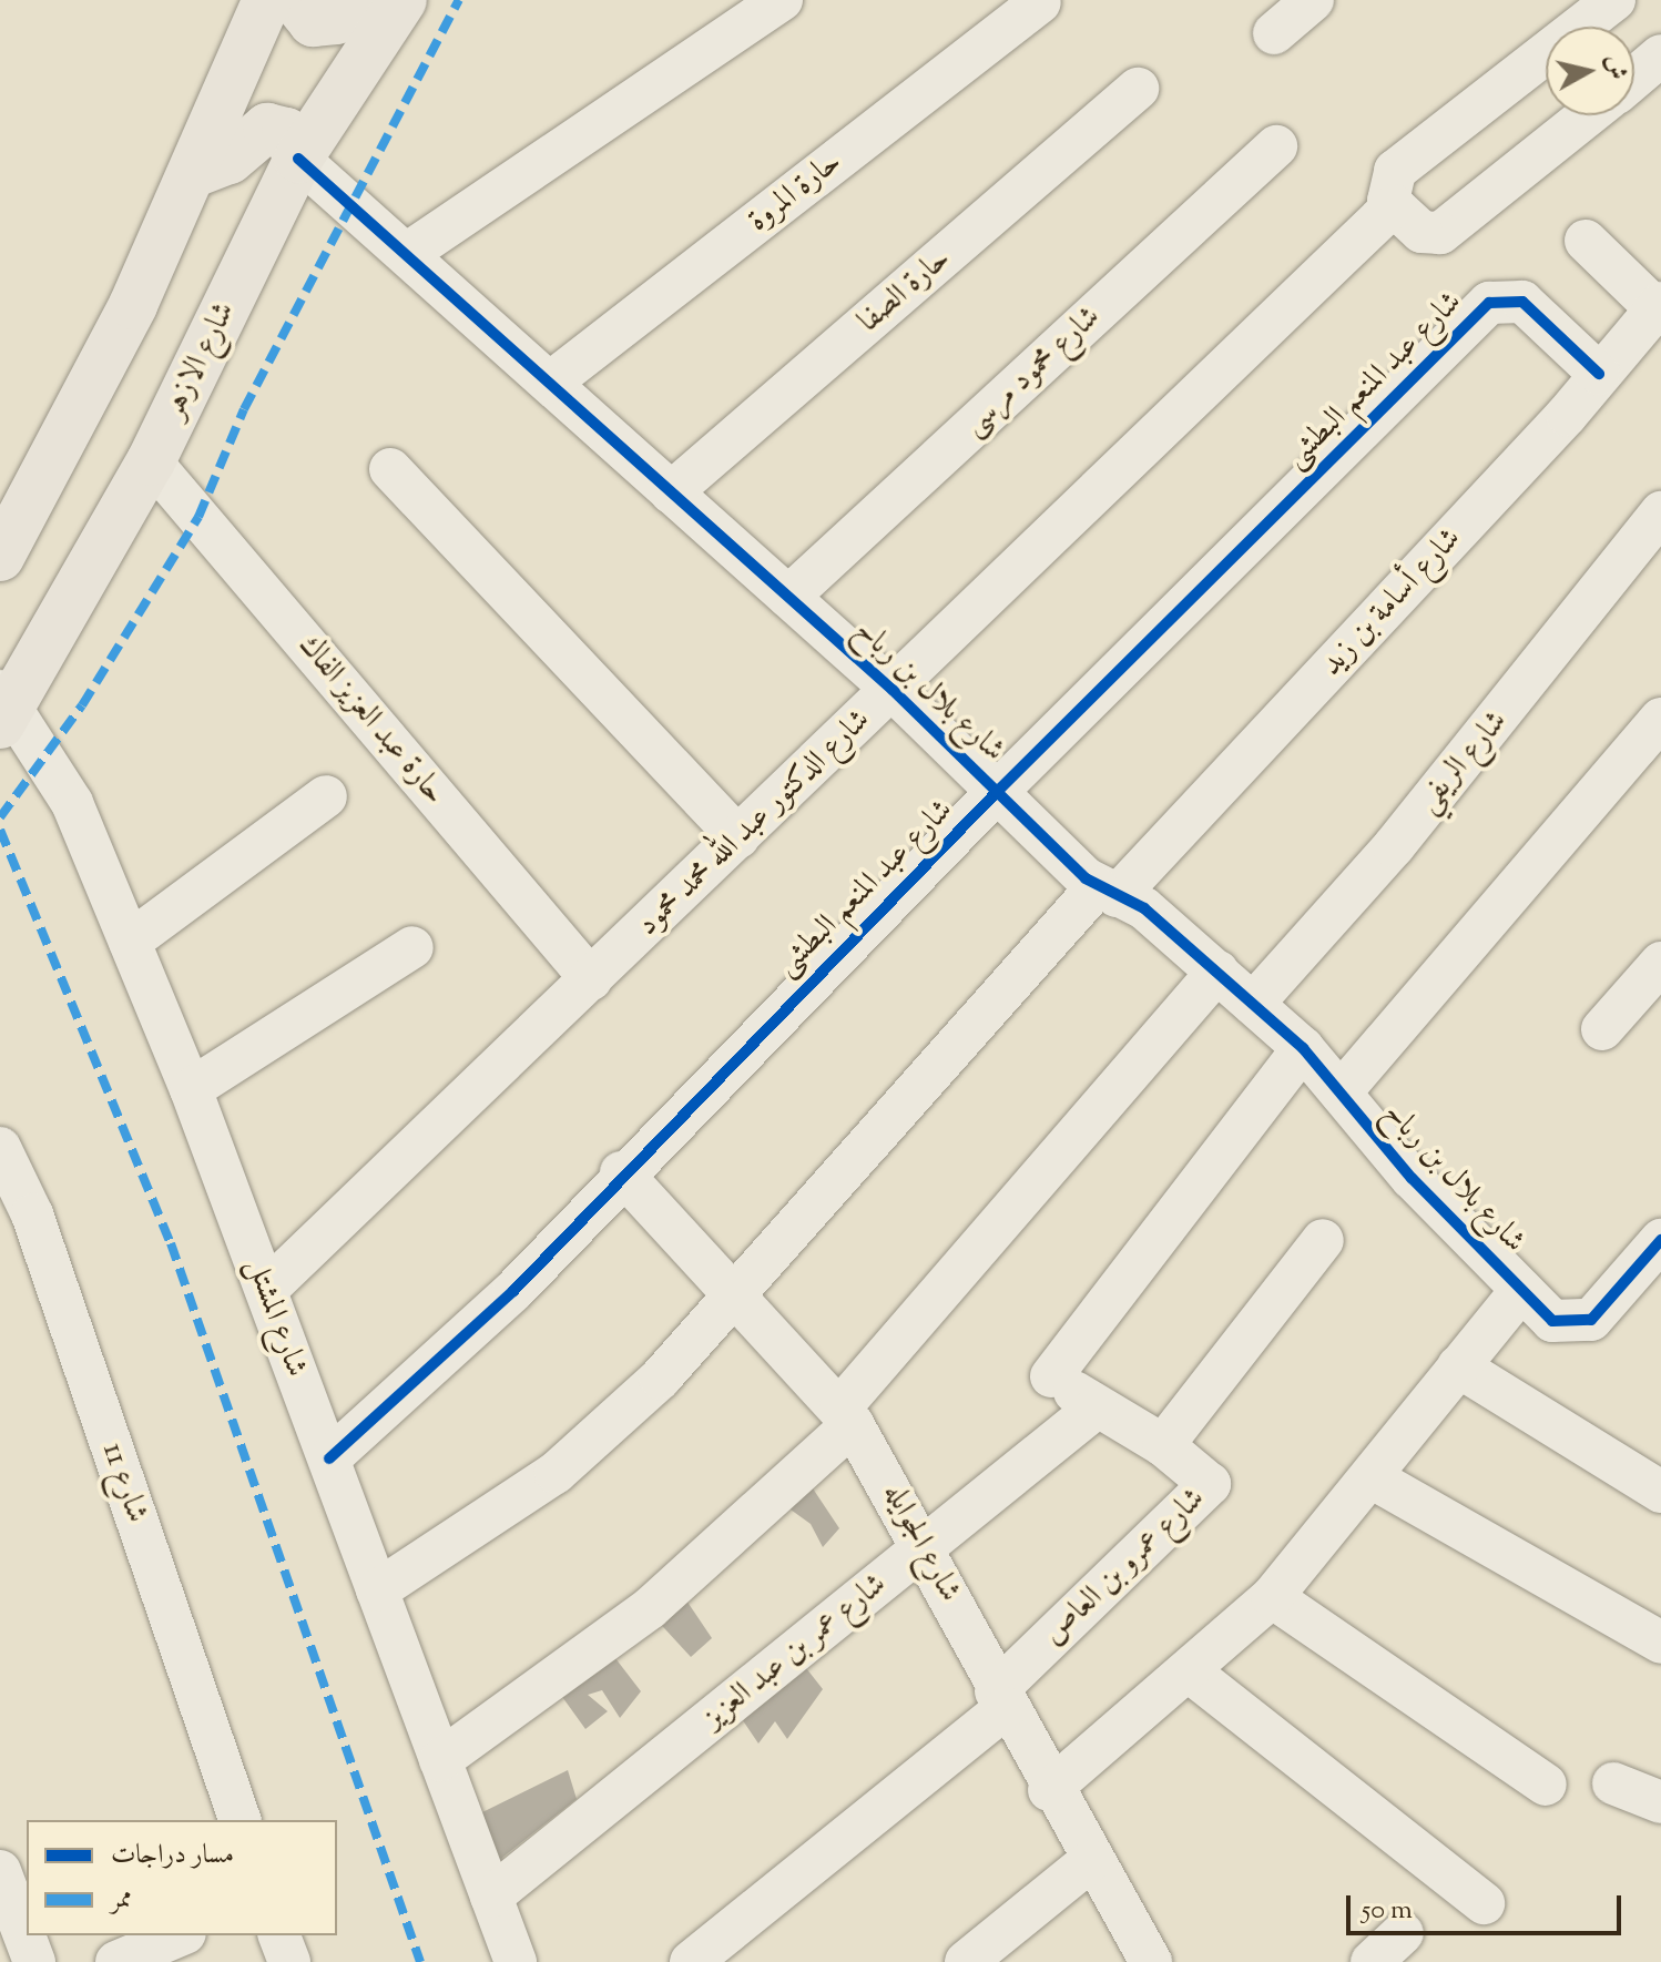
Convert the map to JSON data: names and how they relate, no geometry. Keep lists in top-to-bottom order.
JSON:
{
  "streets": {
    "main road": ["شارع الازهر"],
    "street": [
      "حارة المروة",
      "حارة الصفا",
      "شارع محمود مرسى",
      "شارع عبد المنعم البطشى",
      "شارع أسامة بن زيد",
      "شارع بلال بن رباح",
      "حارة عبد العزيز الفاك",
      "شارع الريفي",
      "شارع الدكتور عبد الله محمد محمود",
      "شارع المشتل",
      "شارع 11",
      "شارع الجوايله",
      "شارع عمرو بن العاص",
      "شارع عمر بن عبد العزيز"
    ]
  },
  "crossings": [
    ["حارة المروة", "شارع بلال بن رباح"],
    ["حارة الصفا", "شارع بلال بن رباح"],
    ["شارع الازهر", "شارع بلال بن رباح"],
    ["شارع الازهر", "حارة عبد العزيز الفاك"],
    ["شارع الازهر", "شارع المشتل"],
    ["شارع محمود مرسى", "شارع بلال بن رباح"],
    ["شارع عبد المنعم البطشى", "شارع أسامة بن زيد"],
    ["شارع عبد المنعم البطشى", "شارع بلال بن رباح"],
    ["شارع عبد المنعم البطشى", "شارع المشتل"],
    ["شارع عبد المنعم البطشى", "شارع الجوايله"],
    ["شارع أسامة بن زيد", "شارع بلال بن رباح"],
    ["شارع أسامة بن زيد", "شارع المشتل"],
    ["شارع أسامة بن زيد", "شارع الجوايله"],
    ["شارع بلال بن رباح", "شارع الريفي"],
    ["شارع بلال بن رباح", "شارع الدكتور عبد الله محمد محمود"],
    ["شارع بلال بن رباح", "شارع الجوايله"],
    ["حارة عبد العزيز الفاك", "شارع الدكتور عبد الله محمد محمود"],
    ["شارع الدكتور عبد الله محمد محمود", "شارع المشتل"],
    ["شارع المشتل", "شارع عمر بن عبد العزيز"],
    ["شارع الجوايله", "شارع عمرو بن العاص"],
    ["شارع الجوايله", "شارع عمر بن عبد العزيز"]
  ],
  "legend": ["مسار دراجات", "ممر"],
  "scale_bar": "50 m",
  "north": "right"
}
